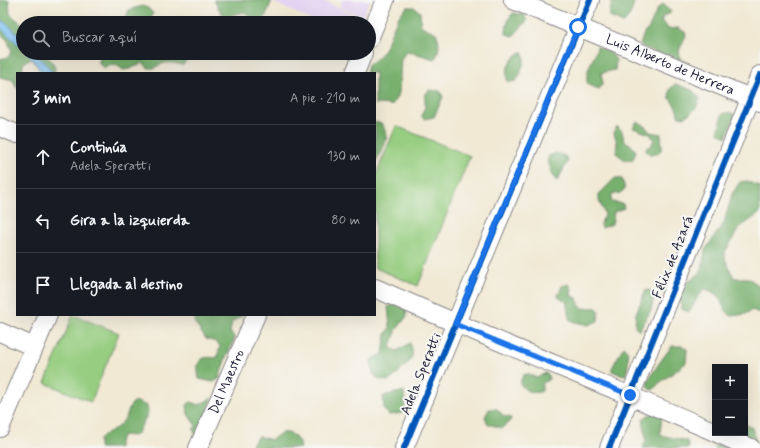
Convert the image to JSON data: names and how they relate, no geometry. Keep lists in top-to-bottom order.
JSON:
{
  "streets": {
    "street": [
      "Luis Alberto de Herrera",
      "Félix de Azará",
      "Adela Speratti",
      "Del Maestro"
    ]
  },
  "crossings": [
    ["Luis Alberto de Herrera", "Félix de Azará"],
    ["Luis Alberto de Herrera", "Adela Speratti"]
  ],
  "page": {
    "search": "Buscar aquí",
    "heading": ["3 min", "A pie · 210 m"],
    "list": [
      ["Continúa", "Adela Speratti", "130 m"],
      ["Gira a la izquierda", "80 m"],
      "Llegada al destino"
    ],
    "map_buttons": ["+", "−"]
  }
}
